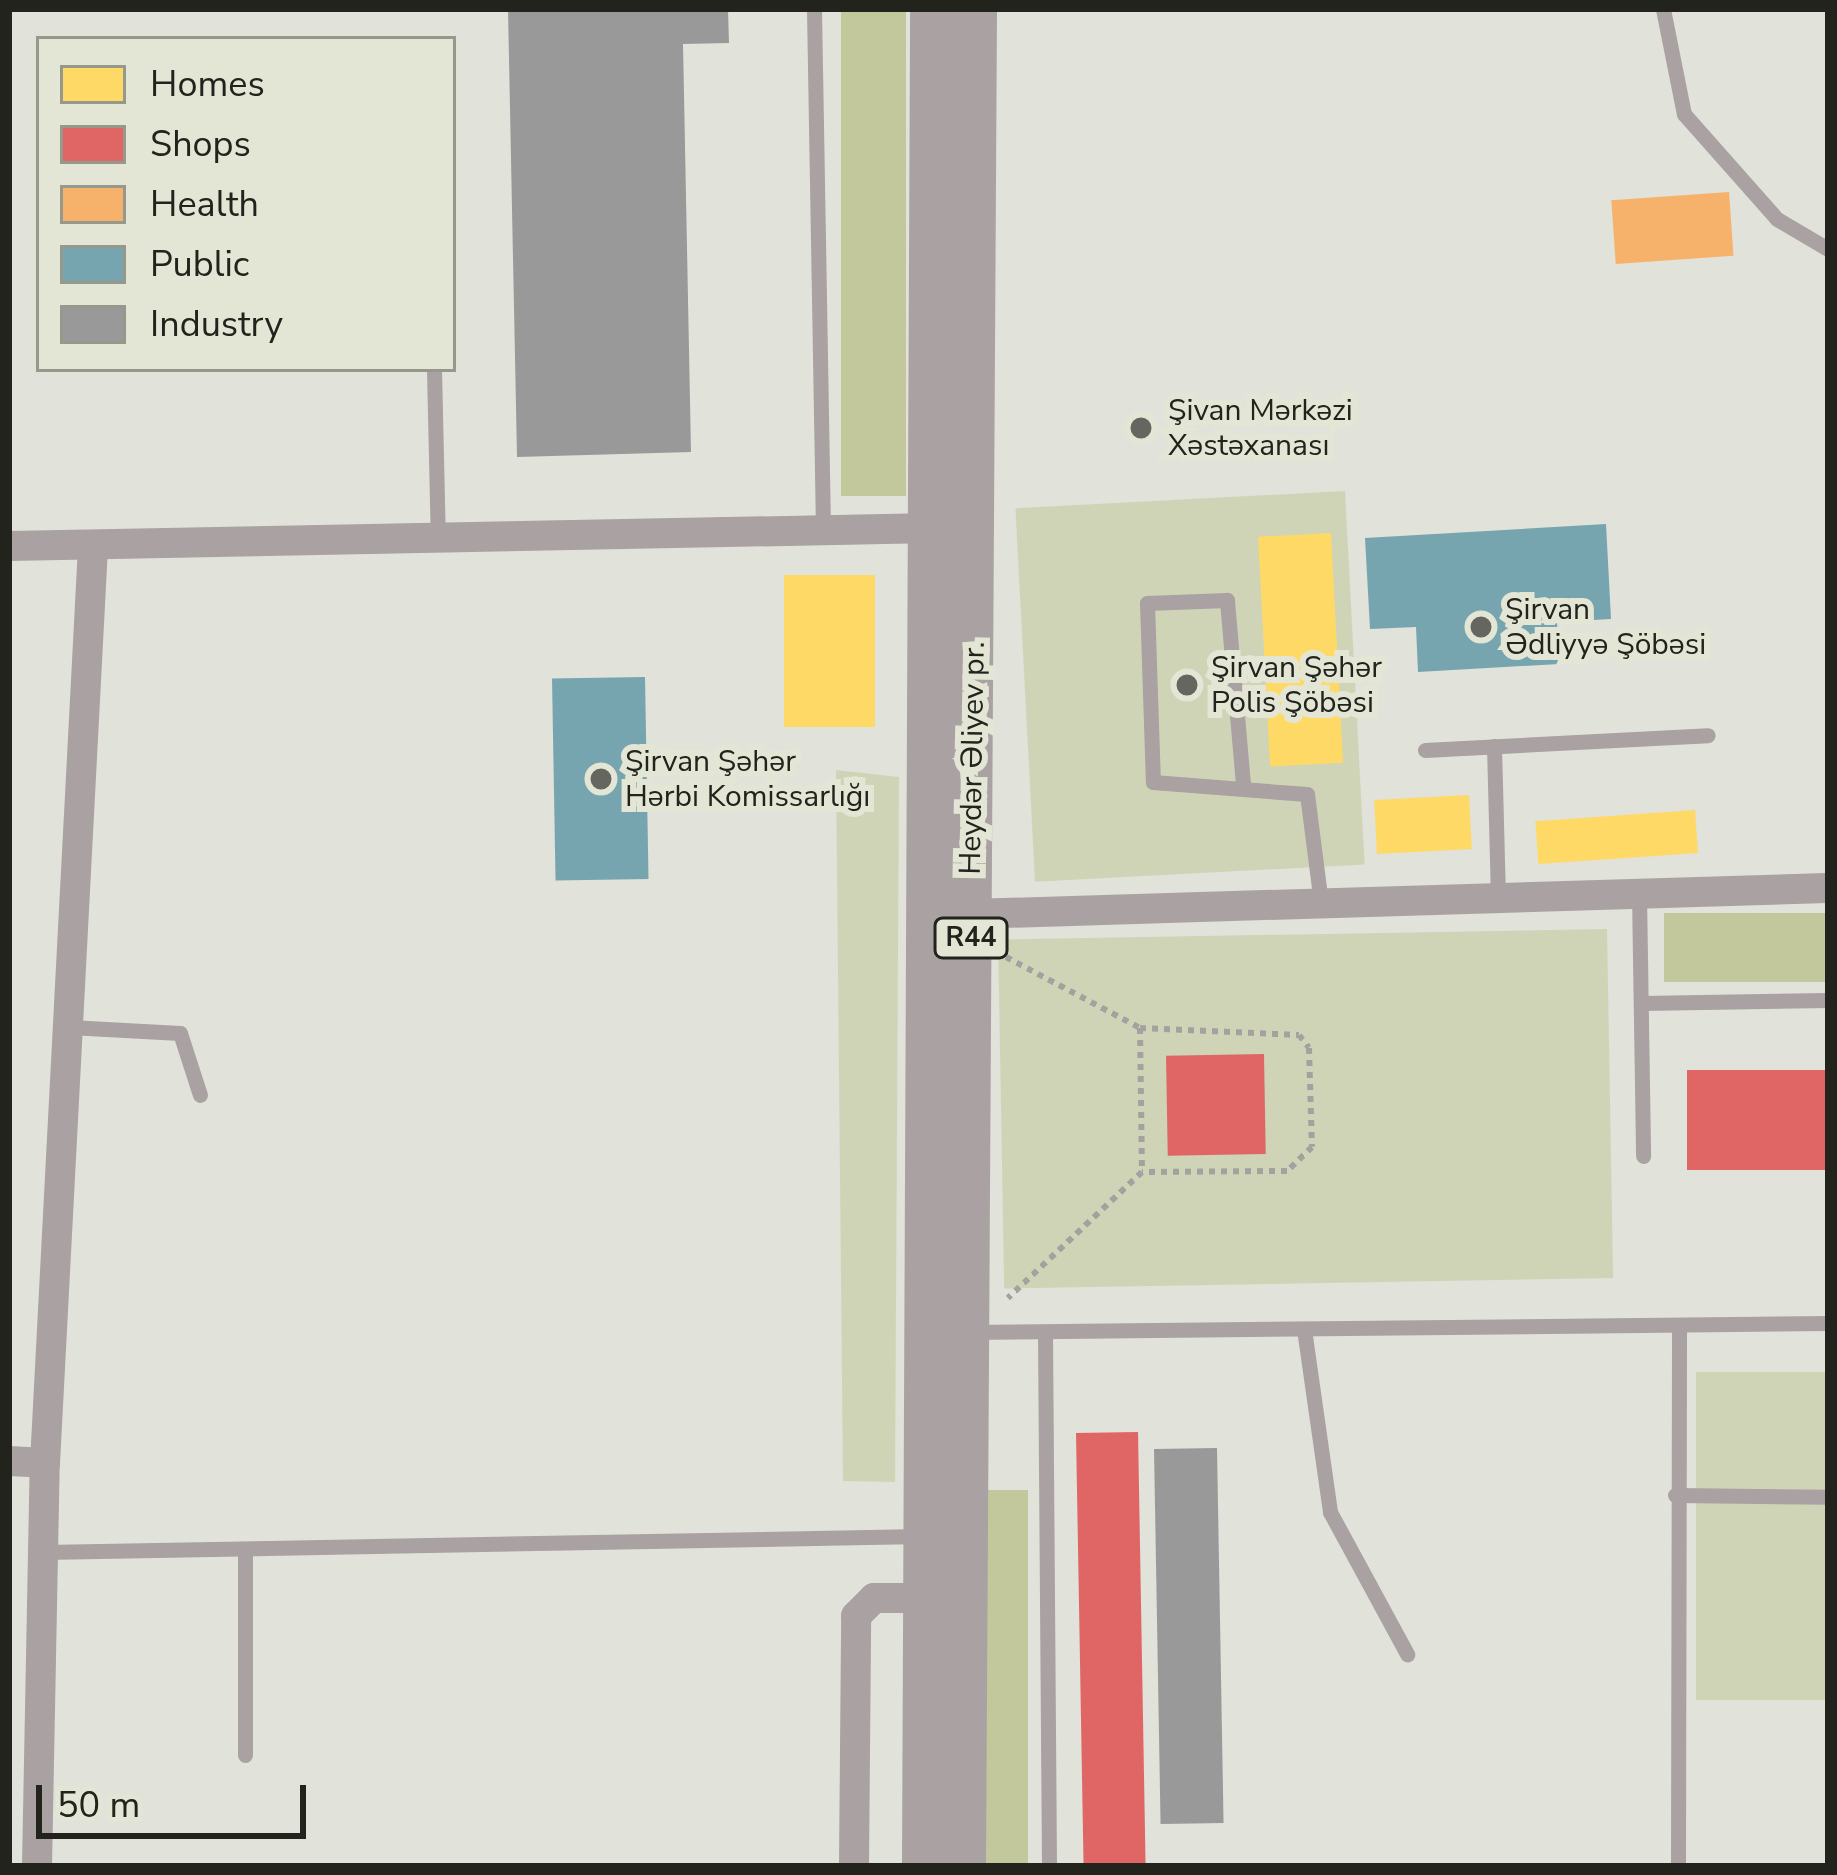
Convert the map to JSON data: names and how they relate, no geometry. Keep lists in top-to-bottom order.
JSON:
{
  "streets": {
    "main road": ["Heydər Əliyev pr.", "R44"]
  },
  "places": [
    "Şivan Mərkəzi Xəstəxanası",
    "Şirvan Ədliyyə Şöbəsi",
    "Şirvan Şəhər Polis Şöbəsi",
    "Şirvan Şəhər Hərbi Komissarlığı"
  ],
  "legend": [
    "Homes",
    "Shops",
    "Health",
    "Public",
    "Industry"
  ],
  "scale_bar": "50 m"
}
